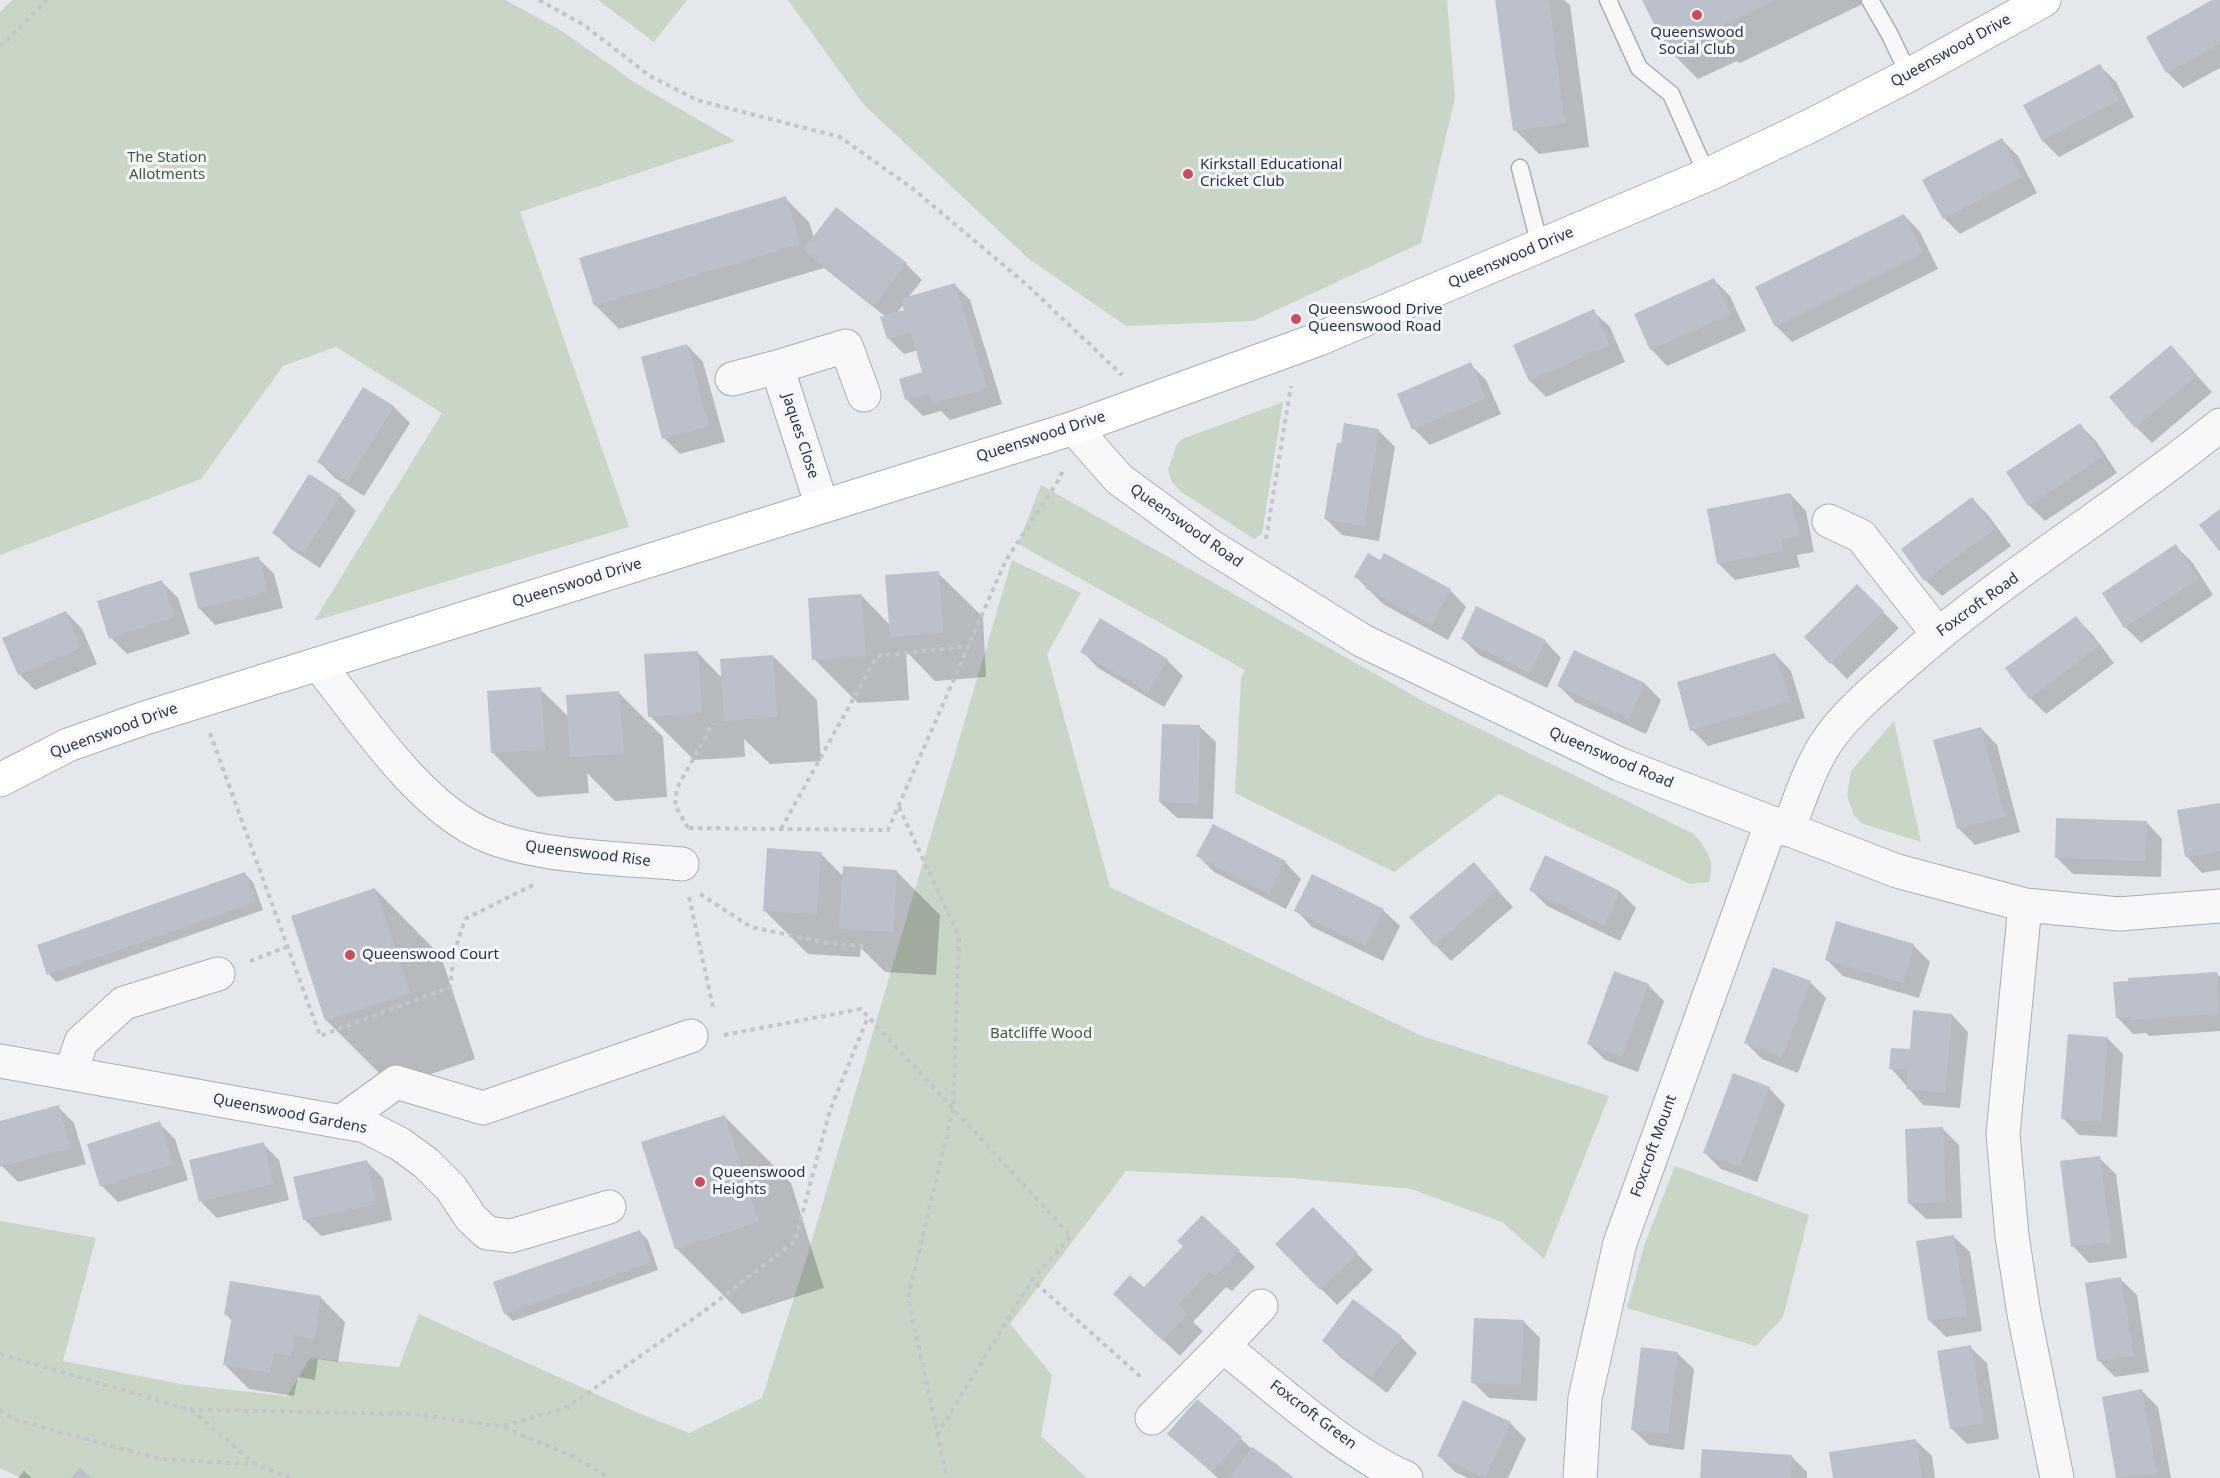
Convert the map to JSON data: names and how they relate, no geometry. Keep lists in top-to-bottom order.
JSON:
{
  "streets": {
    "street": [
      "Queenswood Drive",
      "Jaques Close",
      "Queenswood Road",
      "Foxcroft Road",
      "Queenswood Rise",
      "Queenswood Gardens",
      "Foxcroft Mount",
      "Foxcroft Green"
    ]
  },
  "crossings": [
    ["Queenswood Drive", "Jaques Close"],
    ["Queenswood Drive", "Queenswood Road"],
    ["Queenswood Drive", "Queenswood Rise"],
    ["Queenswood Road", "Foxcroft Road"],
    ["Queenswood Road", "Foxcroft Mount"],
    ["Foxcroft Road", "Foxcroft Mount"]
  ],
  "parks": ["The Station Allotments", "Batcliffe Wood"],
  "places": [
    "Queenswood Social Club",
    "Kirkstall Educational Cricket Club",
    "Queenswood Drive Queenswood Road",
    "Queenswood Court",
    "Queenswood Heights"
  ]
}
